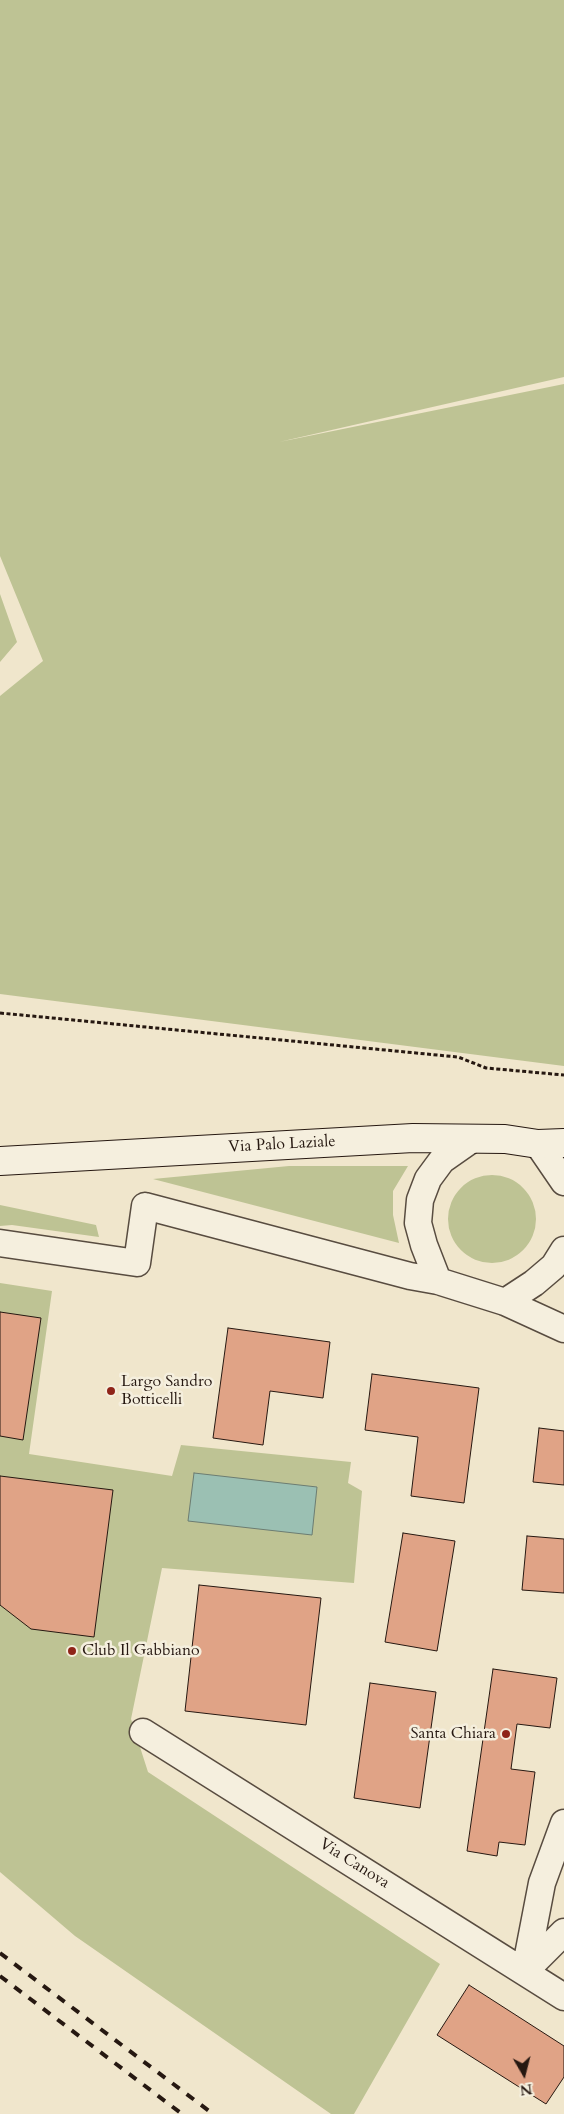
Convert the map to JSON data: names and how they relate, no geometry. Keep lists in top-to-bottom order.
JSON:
{
  "streets": {
    "street": ["Via Palo Laziale", "Via Canova"]
  },
  "places": ["Largo Sandro Botticelli", "Club Il Gabbiano", "Santa Chiara"],
  "north": "bottom"
}
